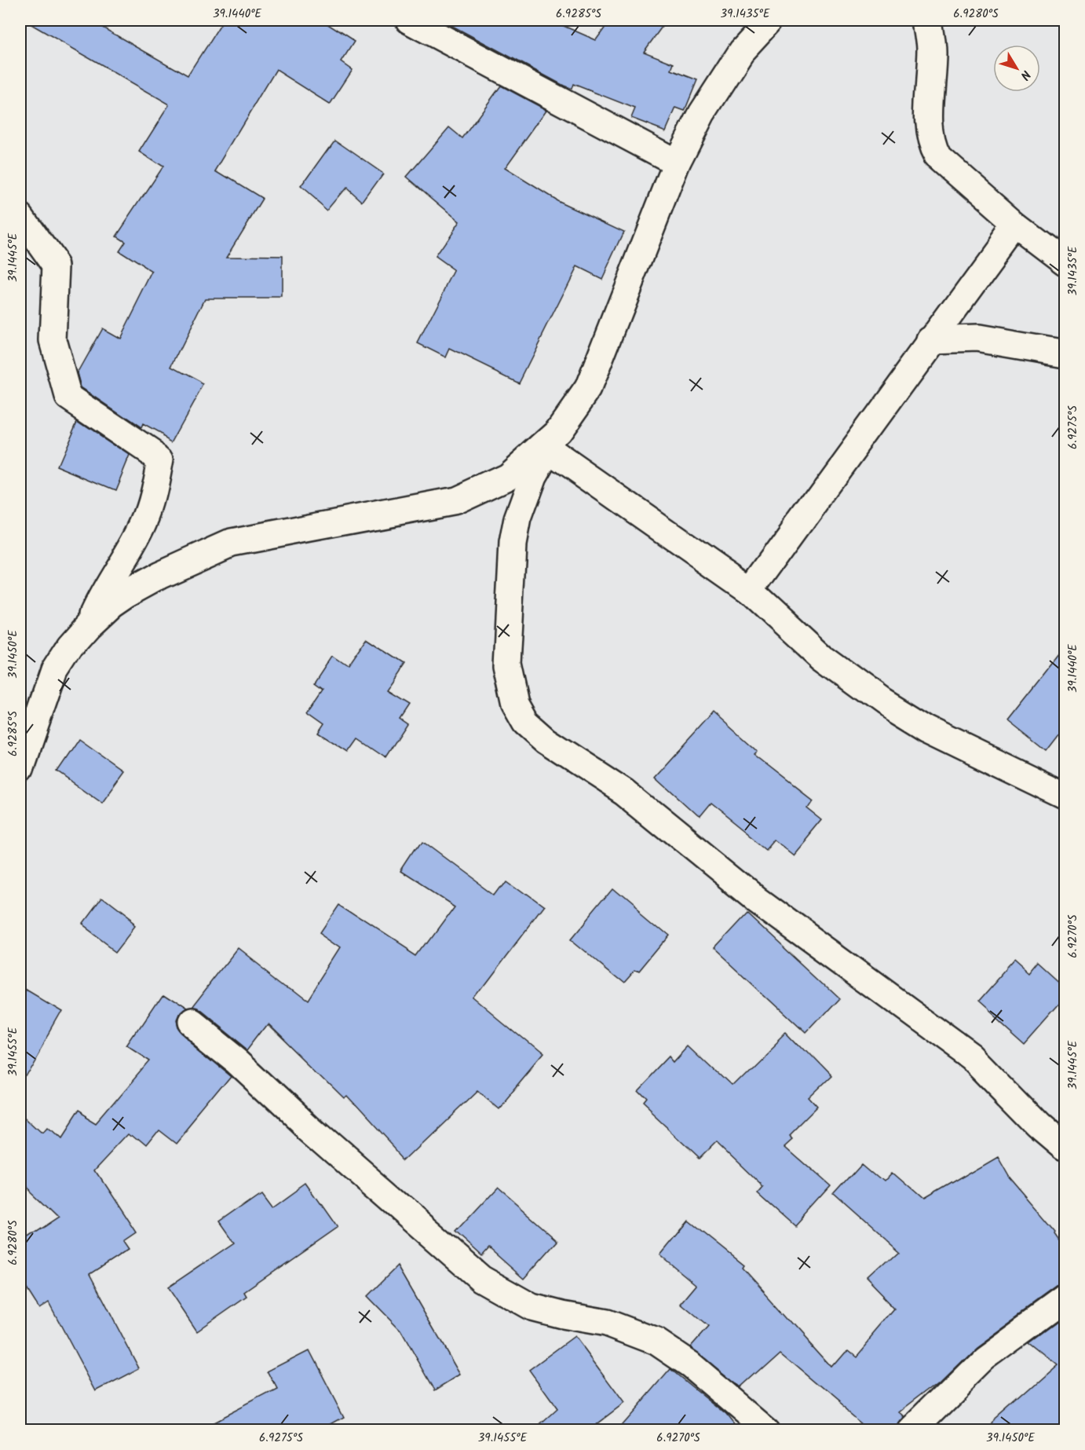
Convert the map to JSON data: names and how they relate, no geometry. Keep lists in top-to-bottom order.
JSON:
{
  "north": "bottom right",
  "coordinates": [
    "39.1440°E",
    "6.9285°S",
    "39.1435°E",
    "6.9280°S",
    "39.1445°E",
    "6.9275°S",
    "39.1450°E",
    "6.9270°S",
    "39.1455°E"
  ]
}
